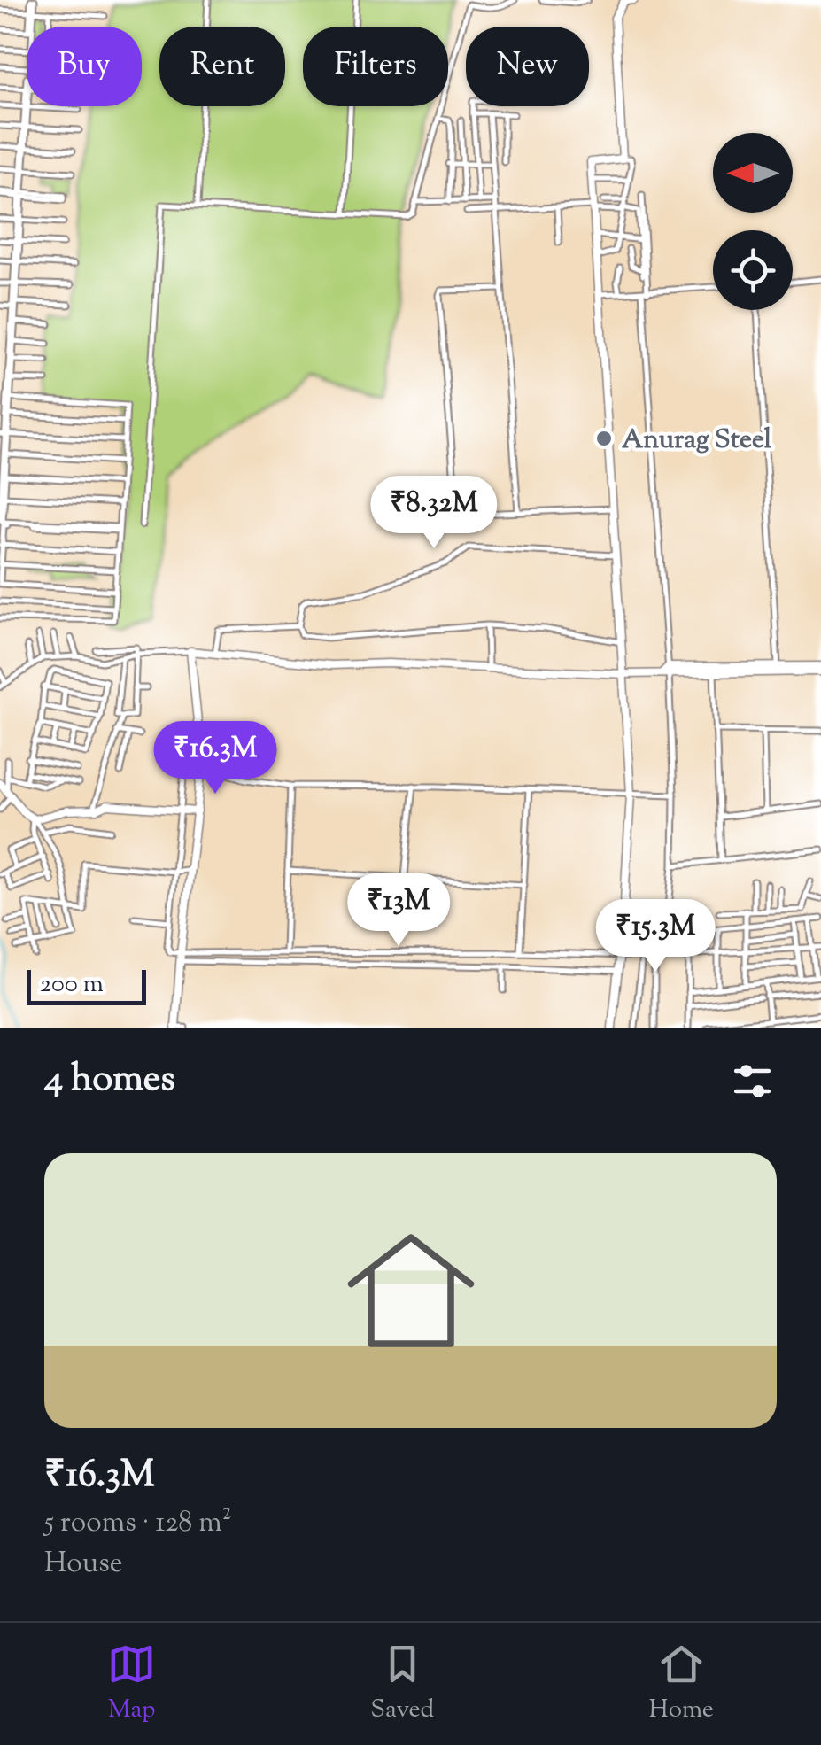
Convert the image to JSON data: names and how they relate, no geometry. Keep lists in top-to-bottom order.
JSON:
{
  "places": ["Anurag Steel"],
  "scale_bar": "200 m",
  "north": "left",
  "page": {
    "chip": [
      "Buy",
      "Rent",
      "Filters",
      "New"
    ],
    "price": [
      "₹8.32M",
      "₹16.3M",
      "₹13M",
      "₹15.3M"
    ],
    "scale": "200 m",
    "heading": "4 homes",
    "list": [
      {
        "name": "₹16.3M",
        "note": "5 rooms · 128 m² · House"
      }
    ],
    "tabs": ["Map", "Saved", "Home"]
  }
}
